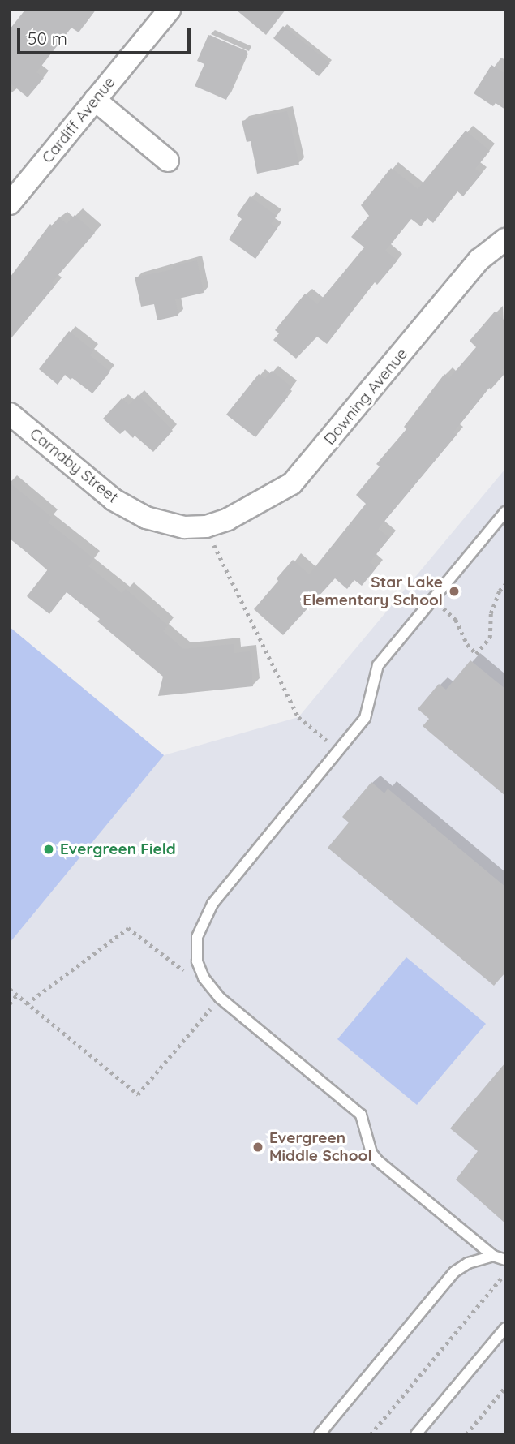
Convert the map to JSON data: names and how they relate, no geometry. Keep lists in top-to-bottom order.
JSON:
{
  "streets": {
    "street": ["Cardiff Avenue", "Downing Avenue", "Carnaby Street"]
  },
  "crossings": [
    ["Downing Avenue", "Carnaby Street"]
  ],
  "places": ["Star Lake Elementary School", "Evergreen Field", "Evergreen Middle School"],
  "scale_bar": "50 m"
}
